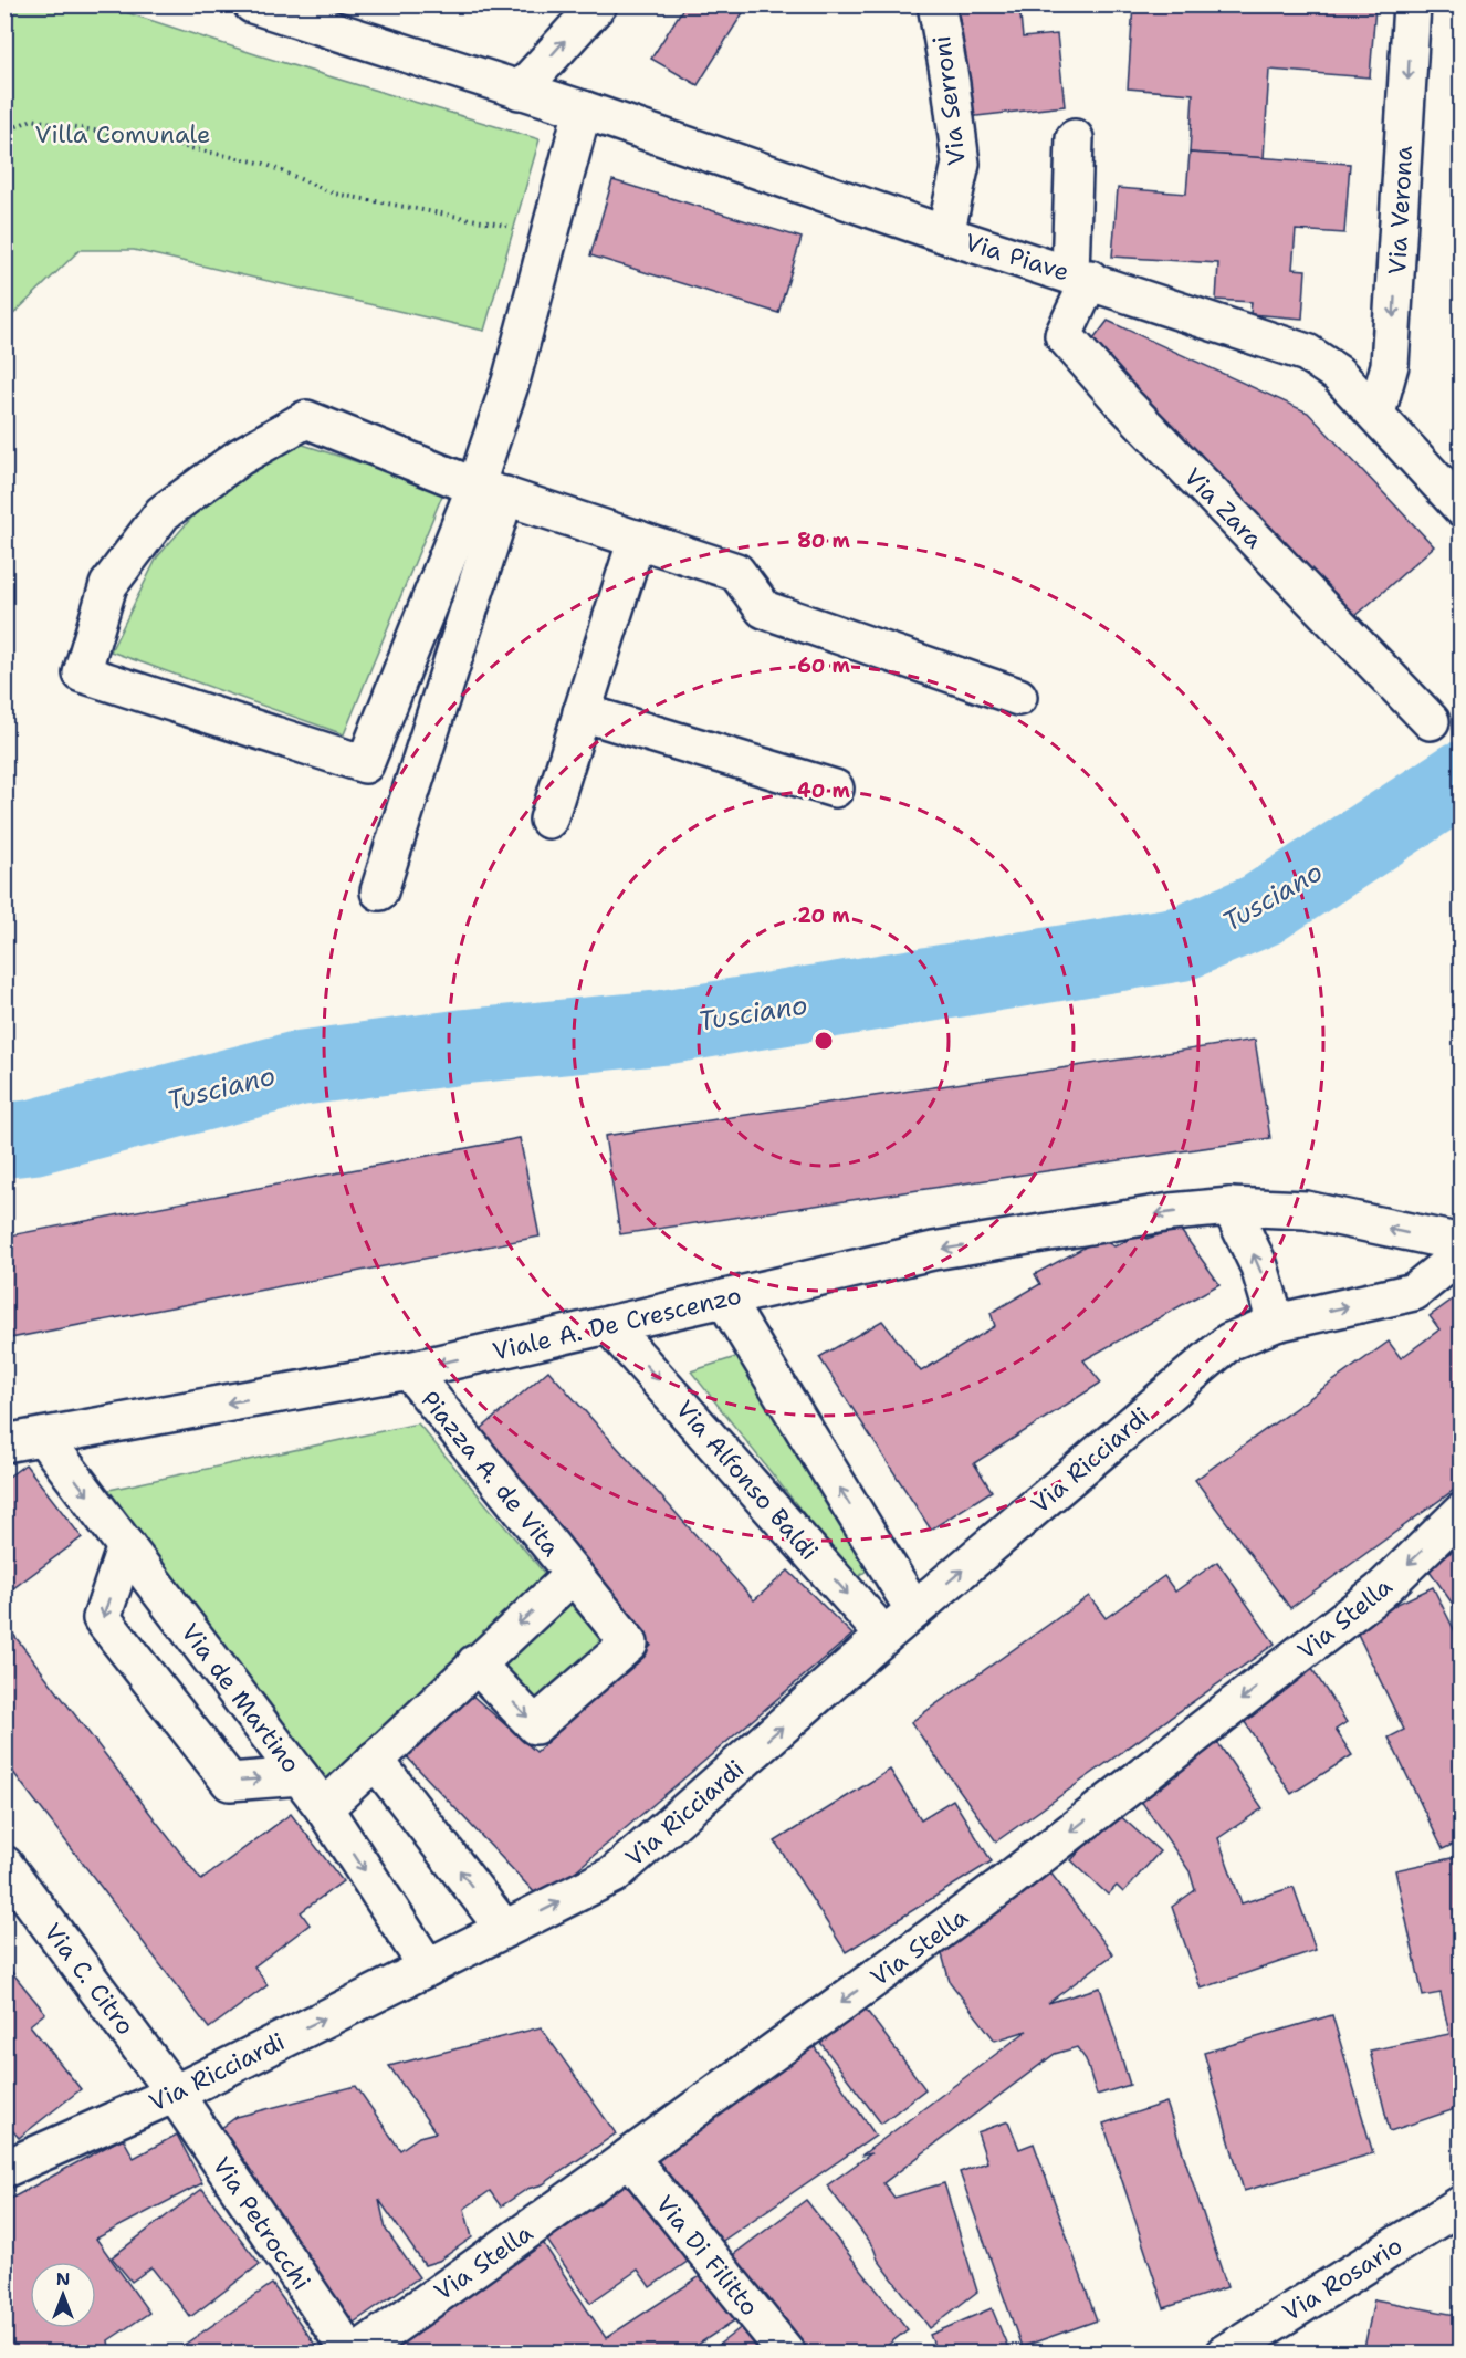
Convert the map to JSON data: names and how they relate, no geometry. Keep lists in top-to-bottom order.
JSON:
{
  "streets": {
    "street": [
      "Via Serroni",
      "Via Verona",
      "Via Piave",
      "Via Zara",
      "Viale A. De Crescenzo",
      "Via Ricciardi",
      "Piazza A. de Vita",
      "Via Alfonso Baldi",
      "Via Stella",
      "Via de Martino",
      "Via C. Citro",
      "Via Petrocchi",
      "Via Di Filitto",
      "Via Rosario"
    ]
  },
  "crossings": [
    ["Via Serroni", "Via Piave"],
    ["Via Verona", "Via Piave"],
    ["Via Piave", "Via Zara"],
    ["Viale A. De Crescenzo", "Piazza A. de Vita"],
    ["Viale A. De Crescenzo", "Via Alfonso Baldi"],
    ["Viale A. De Crescenzo", "Via de Martino"],
    ["Via Ricciardi", "Via Alfonso Baldi"],
    ["Via Ricciardi", "Via de Martino"],
    ["Via Ricciardi", "Via C. Citro"],
    ["Via Ricciardi", "Via Petrocchi"],
    ["Piazza A. de Vita", "Via de Martino"],
    ["Via Stella", "Via Petrocchi"],
    ["Via Stella", "Via Di Filitto"],
    ["Via C. Citro", "Via Petrocchi"]
  ],
  "one_way": ["Viale A. De Crescenzo", "Via Ricciardi", "Via Stella"],
  "water": ["Tusciano"],
  "parks": ["Villa Comunale"],
  "north": "top",
  "rings": [
    "80 m",
    "60 m",
    "40 m",
    "20 m"
  ]
}
